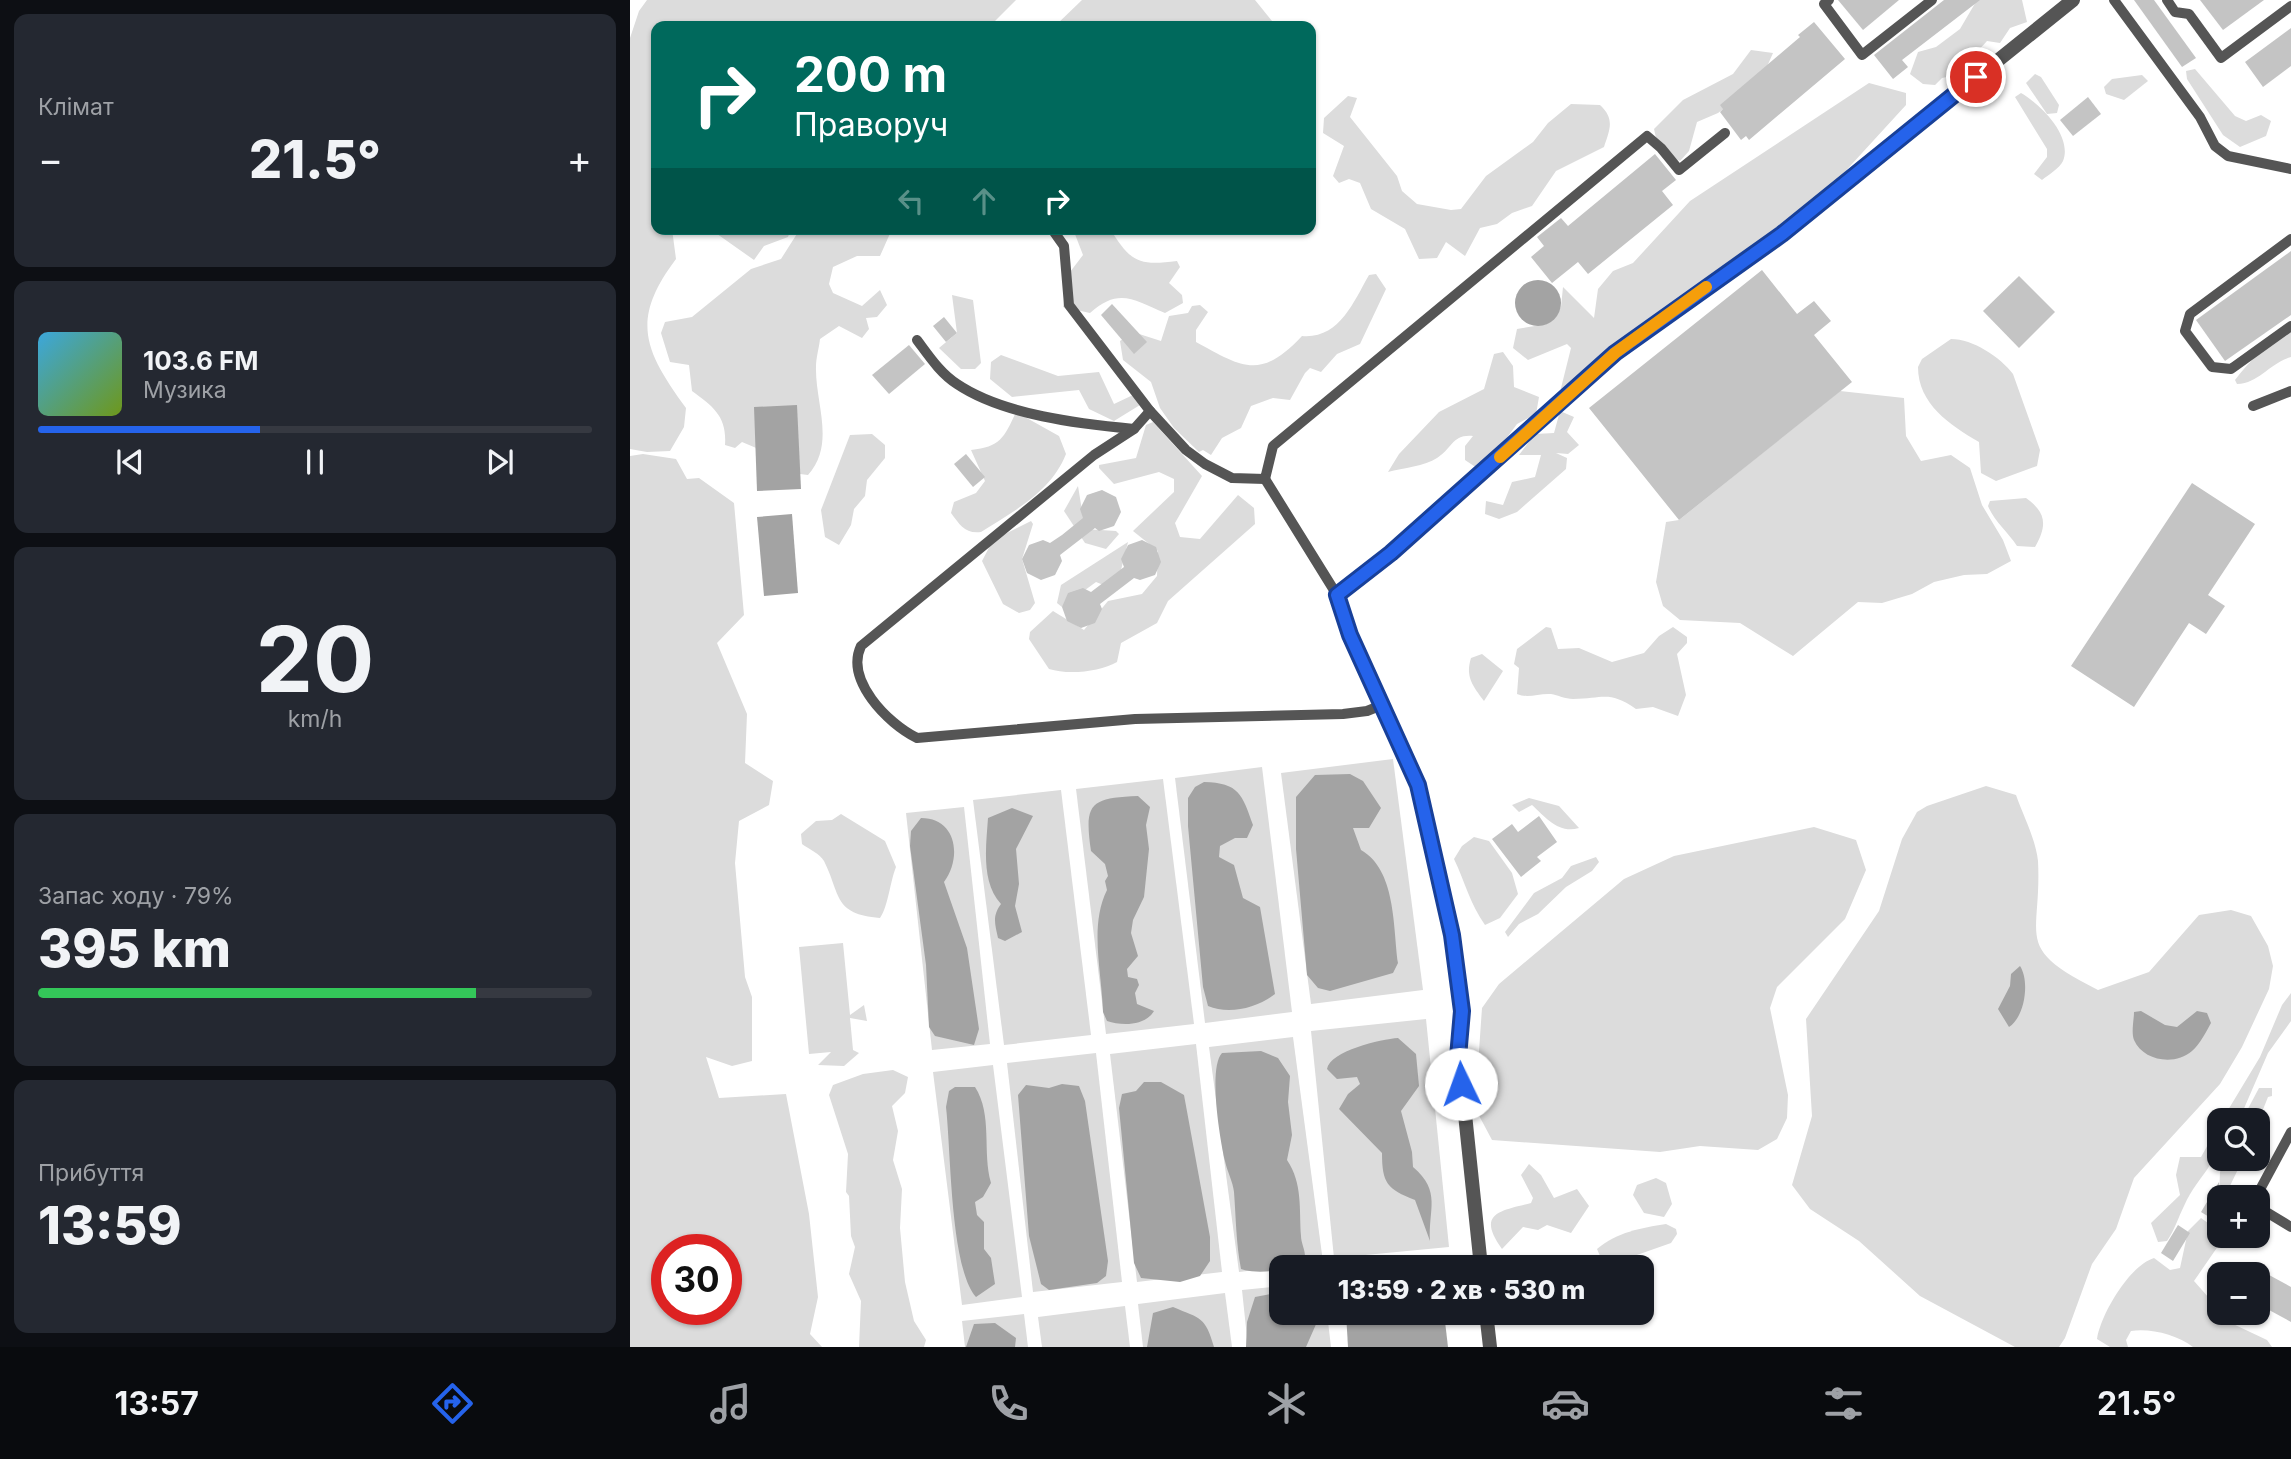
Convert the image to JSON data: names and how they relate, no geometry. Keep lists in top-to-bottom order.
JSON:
{
  "page": {
    "tile": [
      "Клімат",
      ["20", "km/h"],
      ["Запас ходу · 79%", "395 km"],
      ["Прибуття", "13:59"]
    ],
    "turn": ["200 m", "Праворуч"],
    "heat": ["−", "21.5°", "+"],
    "song": ["103.6 FM", "Музика"],
    "map_buttons": ["+", "−"],
    "limit": "30",
    "trip": "13:59 · 2 хв · 530 m",
    "tabs": ["13:57", "21.5°"]
  }
}
